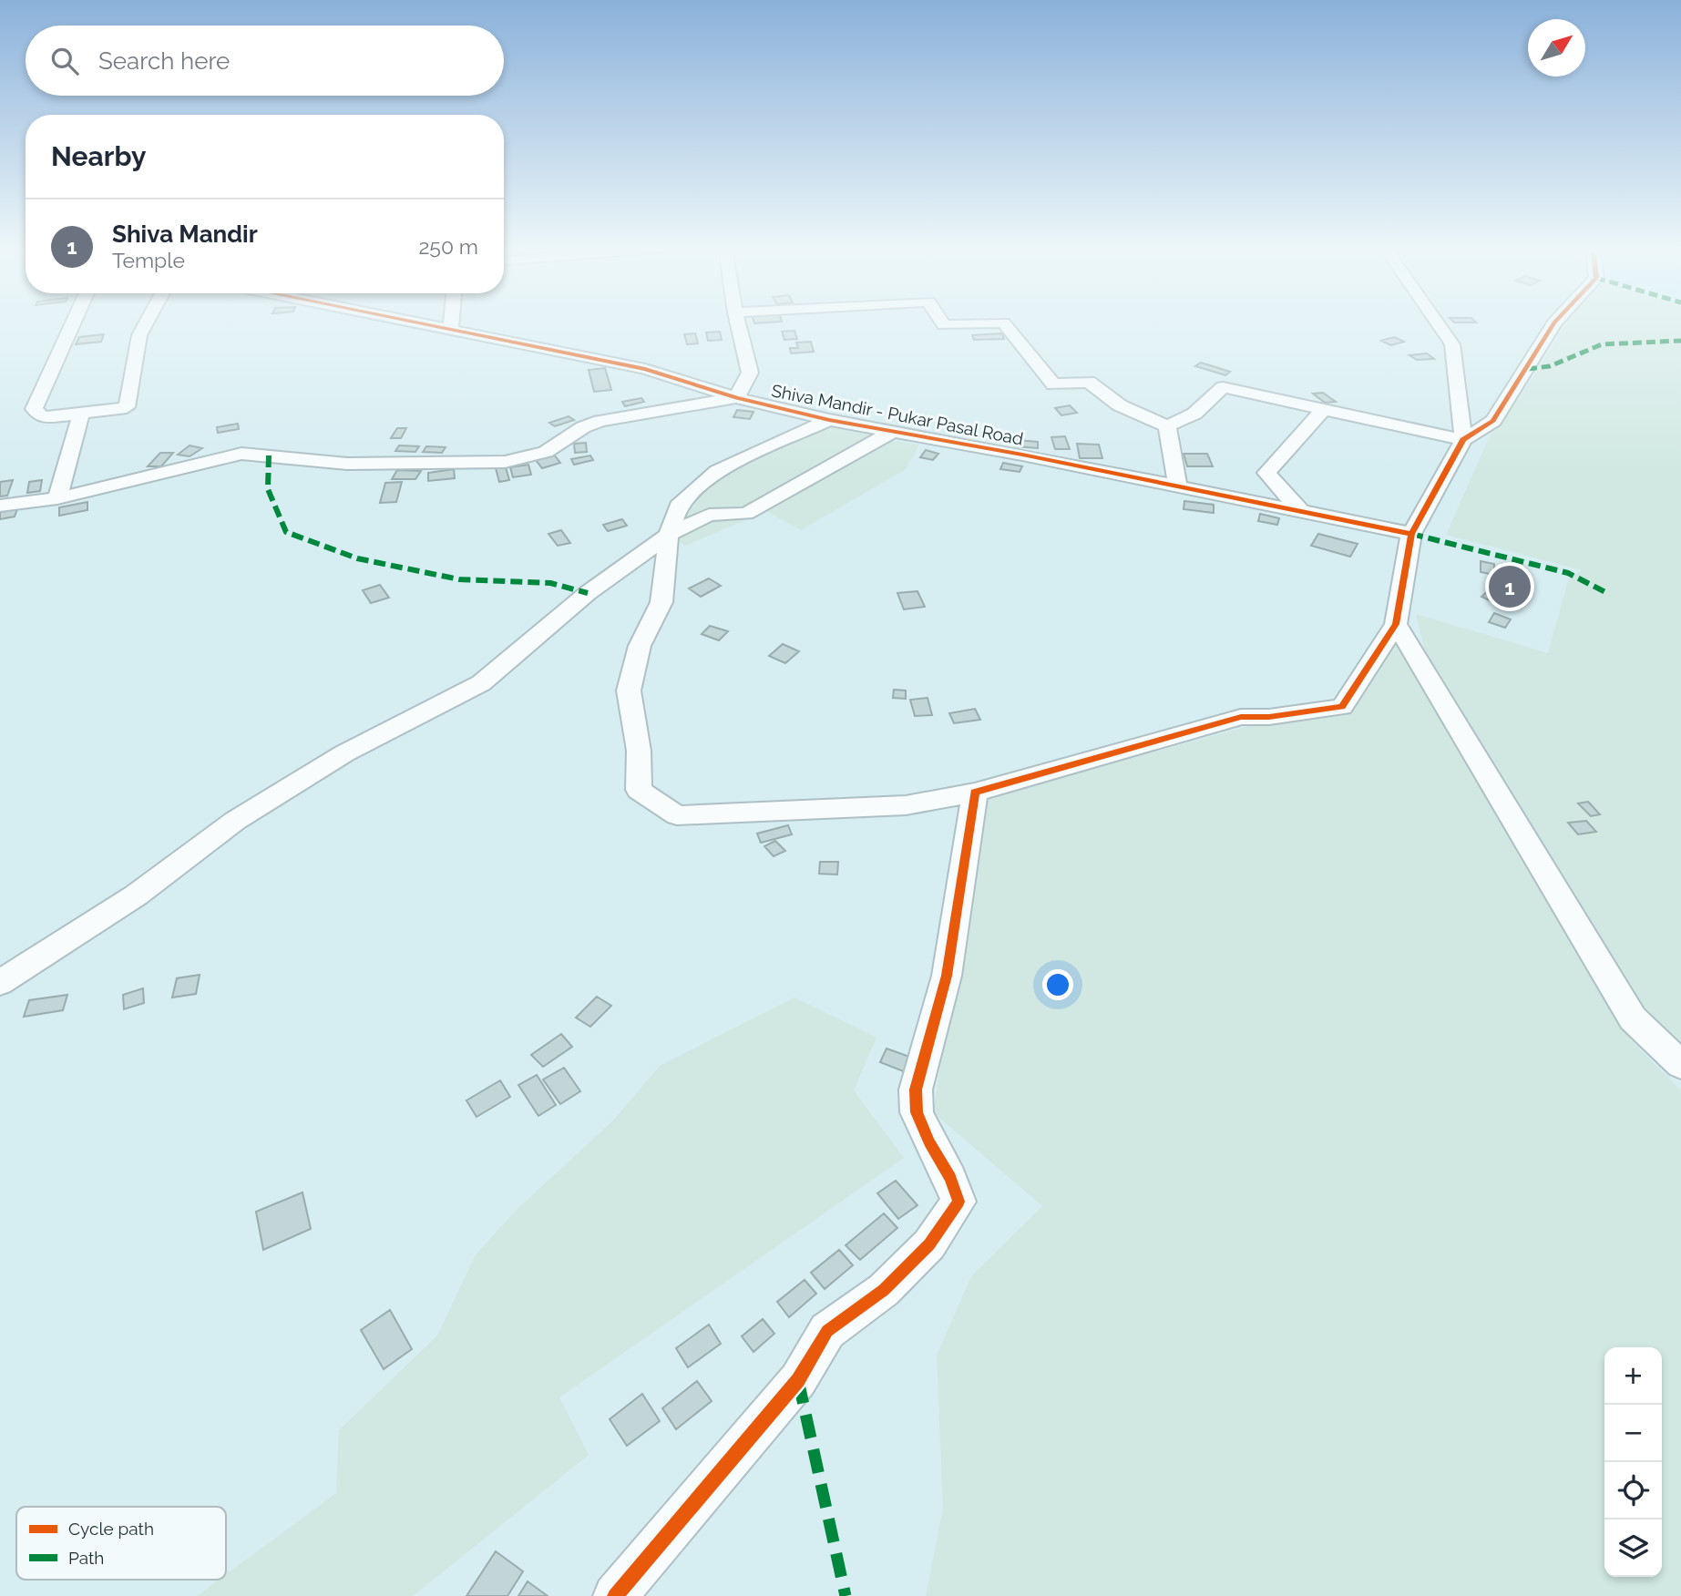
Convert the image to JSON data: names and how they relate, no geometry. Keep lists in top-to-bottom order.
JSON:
{
  "streets": {
    "street": ["Shiva Mandir - Pukar Pasal Road"]
  },
  "legend": ["Cycle path", "Path"],
  "north": "top right",
  "page": {
    "search": "Search here",
    "heading": "Nearby",
    "list": [
      {
        "mark": "1",
        "name": "Shiva Mandir",
        "note": "Temple",
        "value": "250 m"
      }
    ],
    "pins": "1",
    "map_buttons": ["+", "−"]
  }
}
